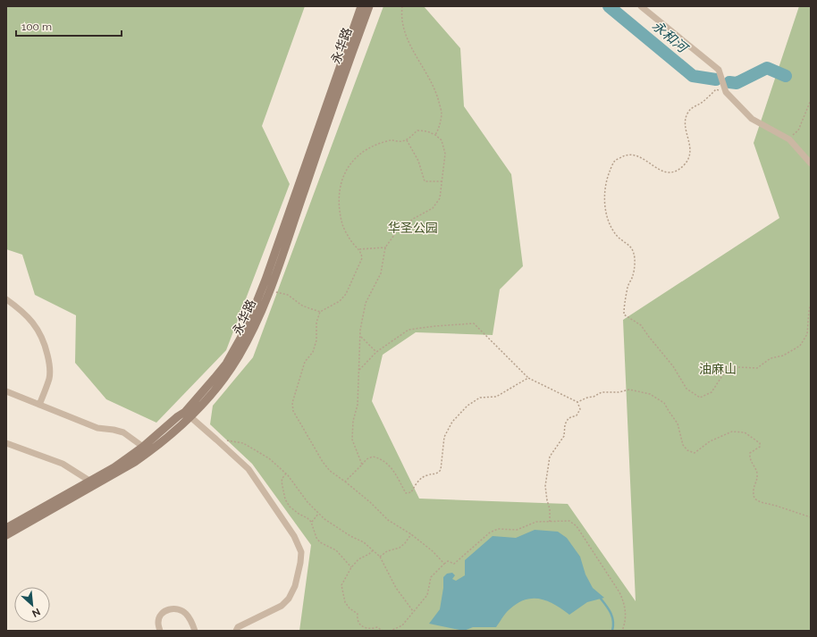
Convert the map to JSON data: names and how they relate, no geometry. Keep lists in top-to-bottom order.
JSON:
{
  "streets": {
    "street": ["永华路"]
  },
  "water": ["永和河"],
  "parks": ["华圣公园", "油麻山"],
  "scale_bar": "100 m",
  "north": "bottom right"
}
